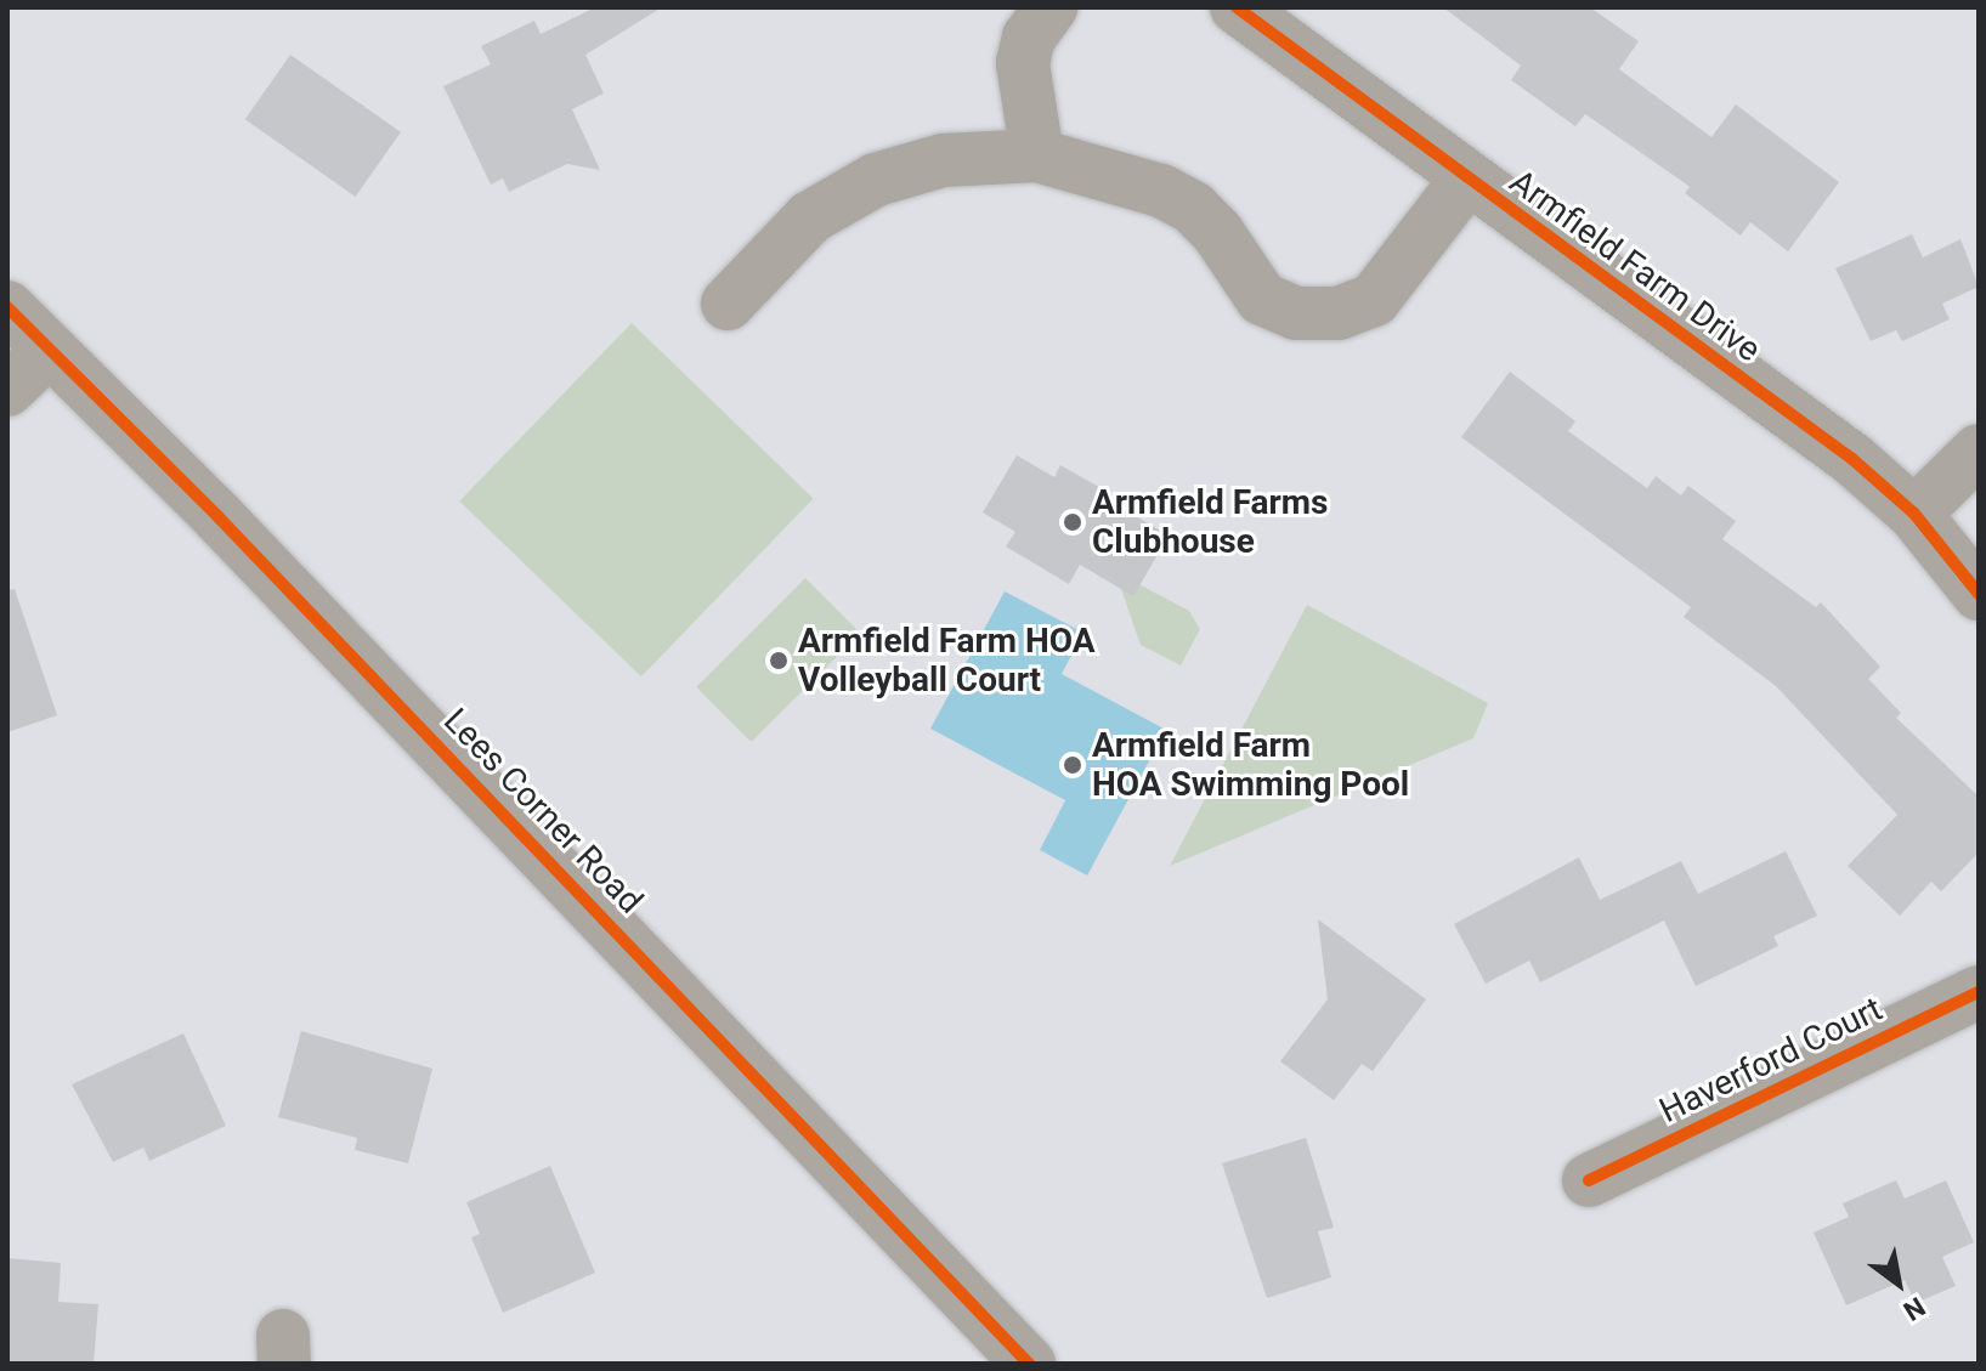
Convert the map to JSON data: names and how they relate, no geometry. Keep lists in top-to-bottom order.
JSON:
{
  "streets": {
    "street": ["Armfield Farm Drive", "Lees Corner Road", "Haverford Court"]
  },
  "places": ["Armfield Farms Clubhouse", "Armfield Farm HOA Volleyball Court", "Armfield Farm HOA Swimming Pool"],
  "north": "bottom right"
}
